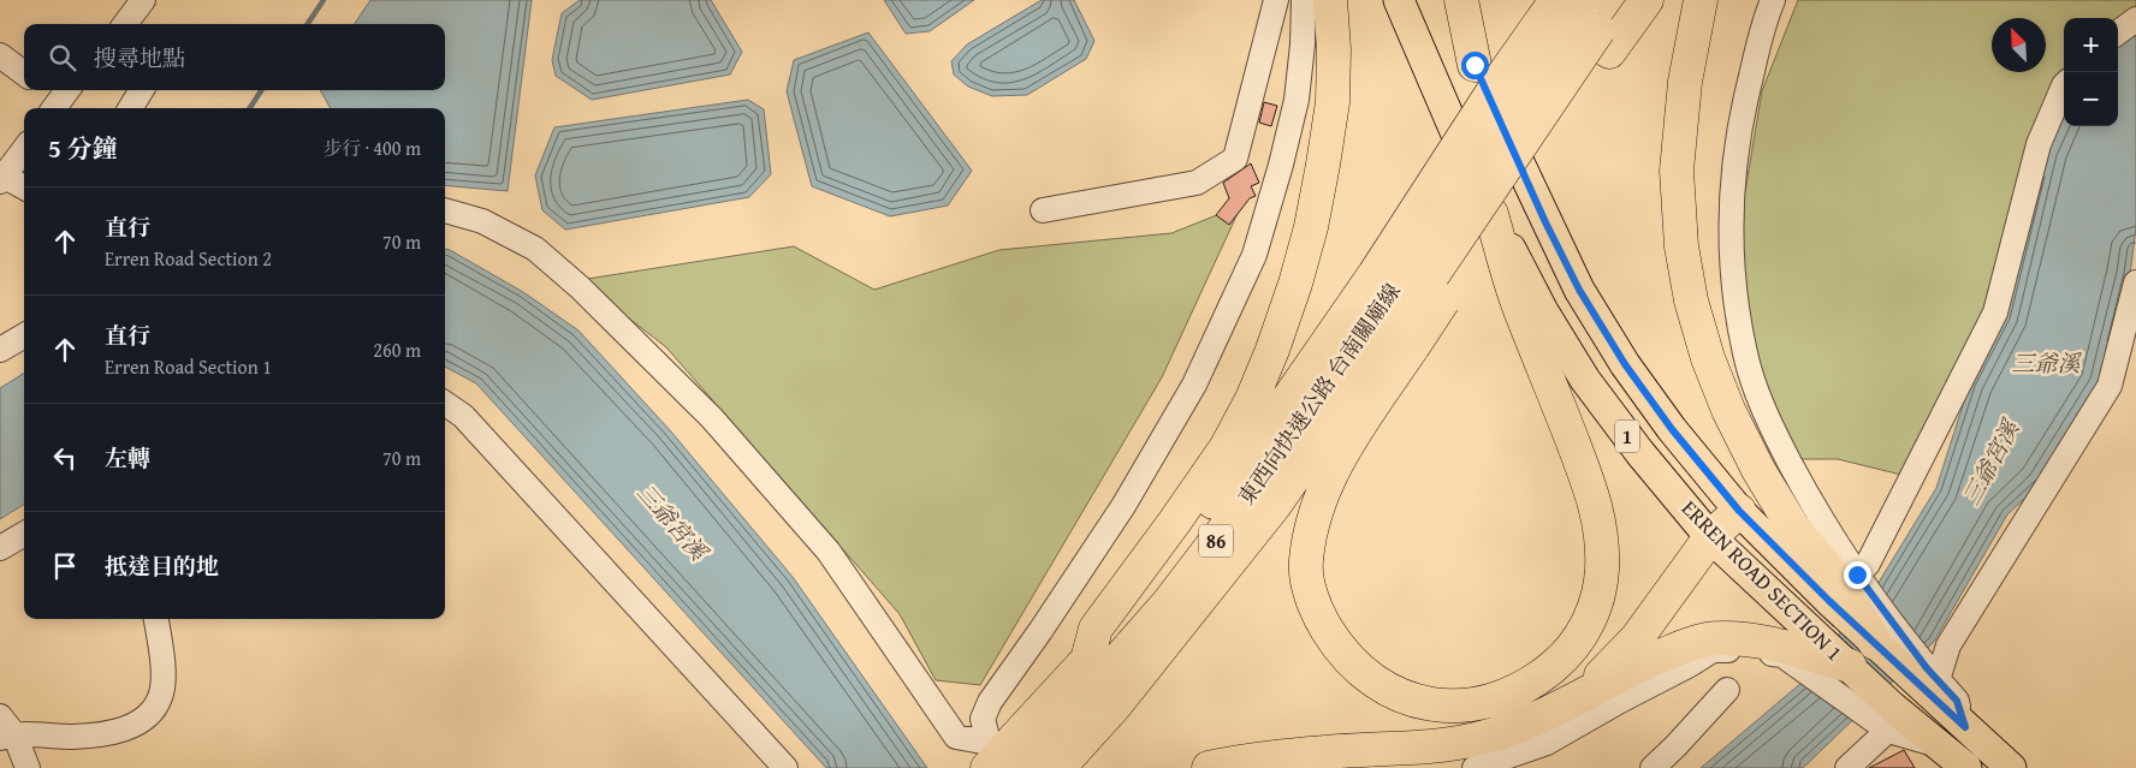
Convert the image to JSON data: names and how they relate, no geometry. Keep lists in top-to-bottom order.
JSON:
{
  "streets": {
    "highway": ["東西向快速公路 台南關廟線", "86"],
    "main road": ["1", "ERREN ROAD SECTION 1"]
  },
  "crossings": [
    ["1", "ERREN ROAD SECTION 1"]
  ],
  "water": ["三爺溪", "三爺宮溪"],
  "north": "top left",
  "page": {
    "map_buttons": ["+", "−"],
    "search": "搜尋地點",
    "heading": ["5 分鐘", "步行 · 400 m"],
    "list": [
      ["直行", "Erren Road Section 2", "70 m"],
      ["直行", "Erren Road Section 1", "260 m"],
      ["左轉", "70 m"],
      "抵達目的地"
    ]
  }
}
